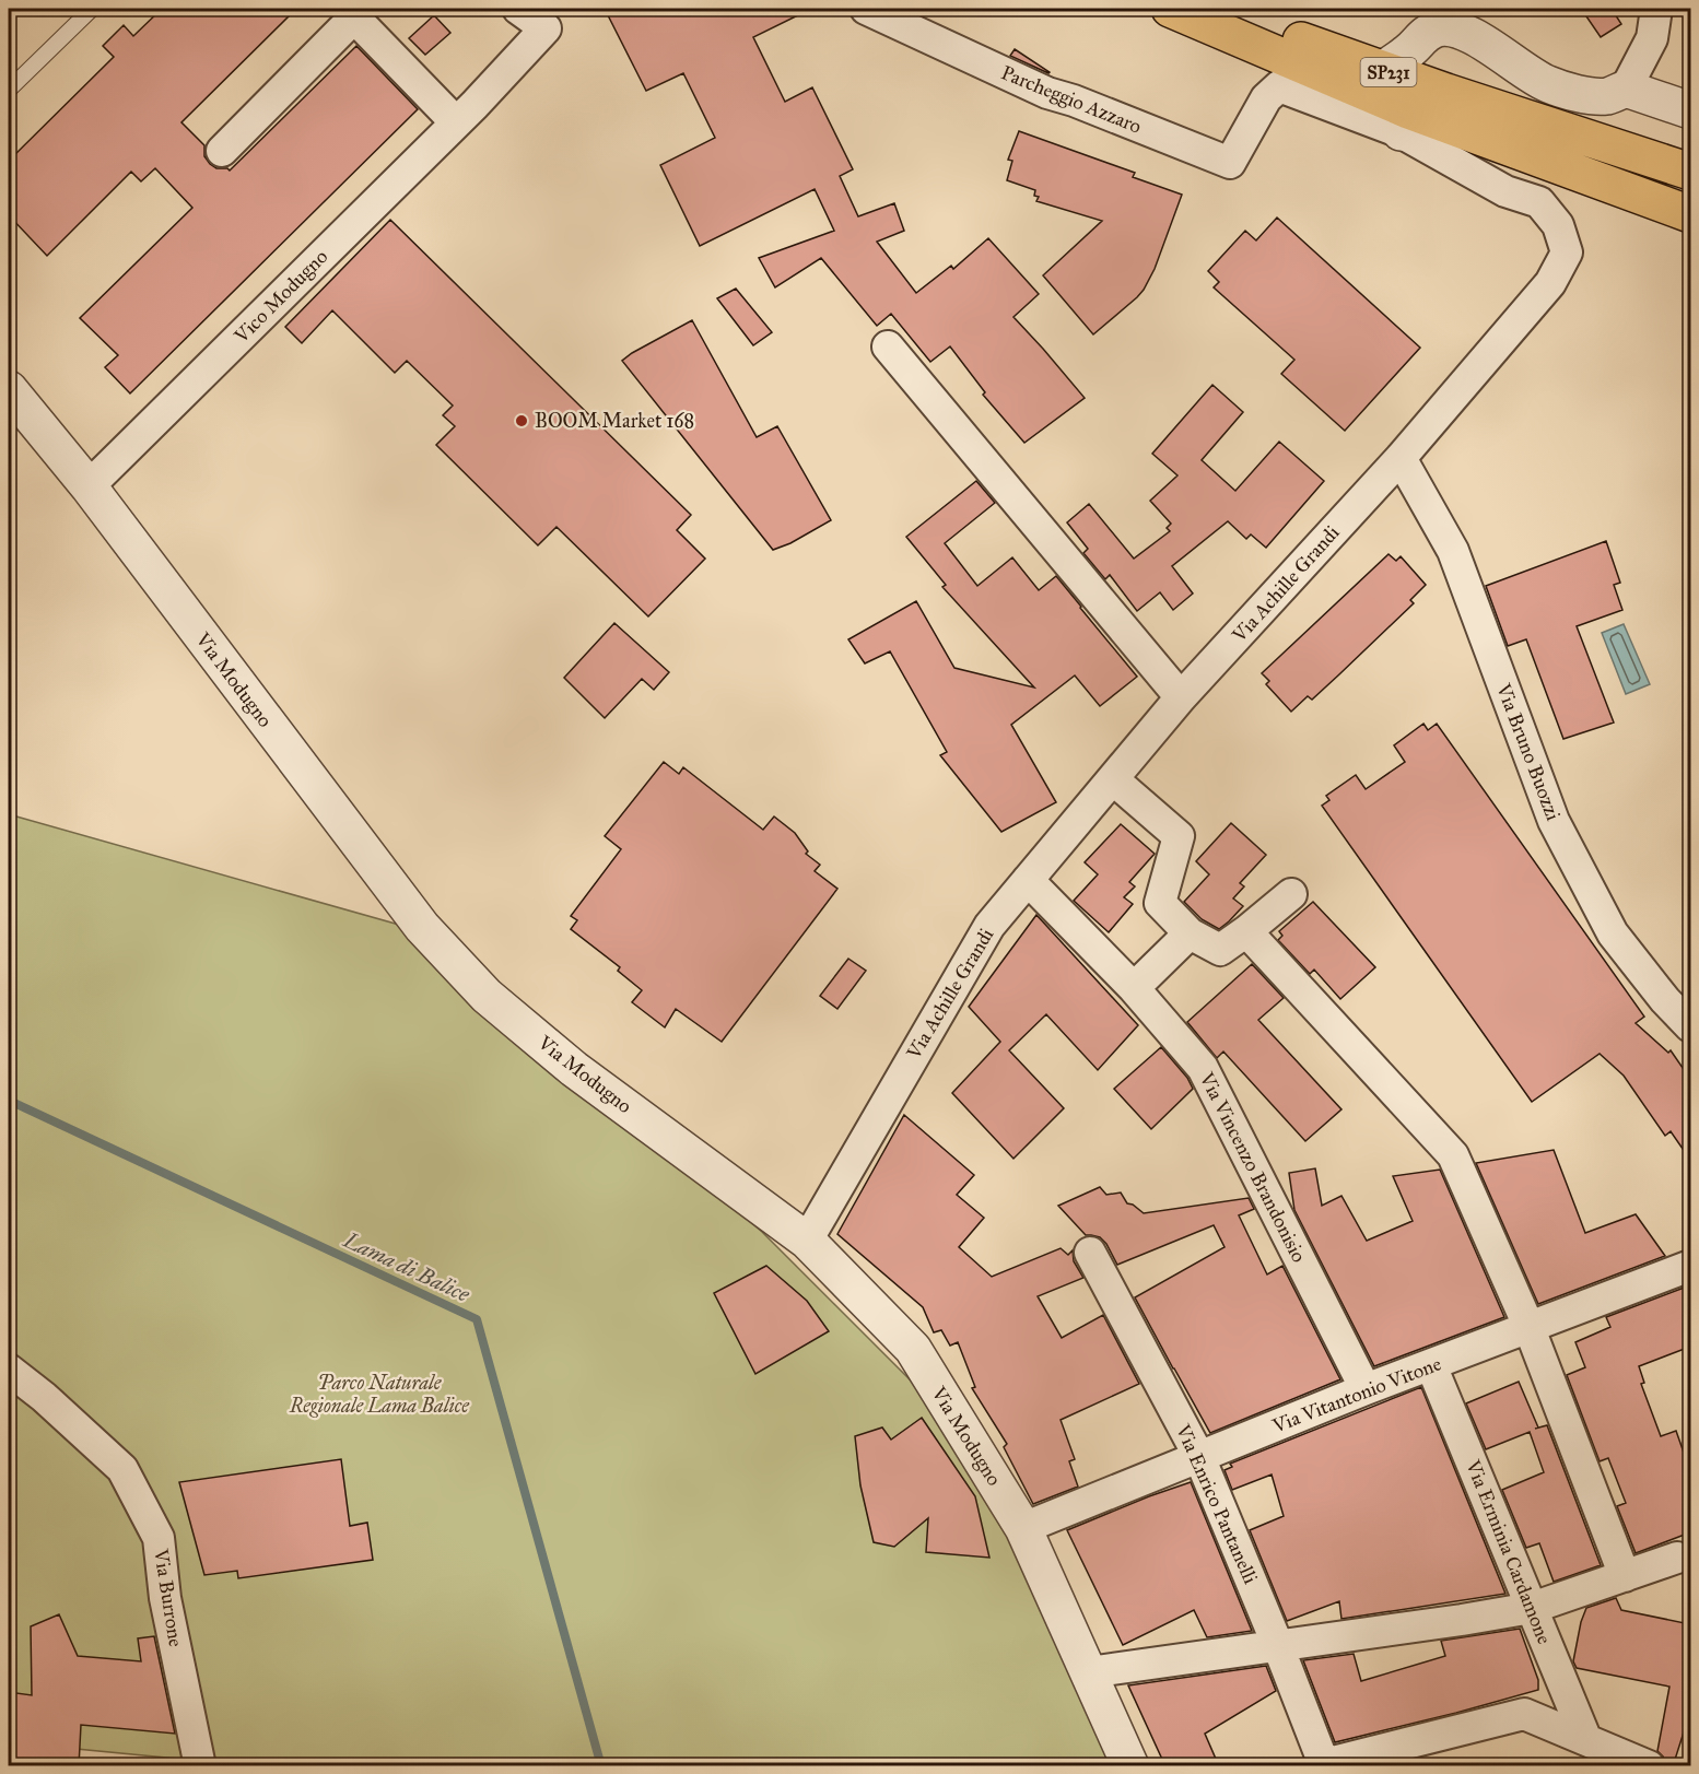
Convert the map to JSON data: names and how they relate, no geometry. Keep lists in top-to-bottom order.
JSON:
{
  "streets": {
    "main road": ["SP231"],
    "street": [
      "Parcheggio Azzaro",
      "Vico Modugno",
      "Via Achille Grandi",
      "Via Modugno",
      "Via Bruno Buozzi",
      "Via Vincenzo Brandonisio",
      "Via Vitantonio Vitone",
      "Via Enrico Pantanelli",
      "Via Erminia Cardamone",
      "Via Burrone"
    ]
  },
  "crossings": [
    ["Parcheggio Azzaro", "Via Achille Grandi"],
    ["Vico Modugno", "Via Modugno"],
    ["Via Achille Grandi", "Via Modugno"],
    ["Via Achille Grandi", "Via Bruno Buozzi"],
    ["Via Achille Grandi", "Via Vincenzo Brandonisio"],
    ["Via Modugno", "Via Vitantonio Vitone"],
    ["Via Vincenzo Brandonisio", "Via Vitantonio Vitone"],
    ["Via Vitantonio Vitone", "Via Enrico Pantanelli"],
    ["Via Vitantonio Vitone", "Via Erminia Cardamone"]
  ],
  "water": ["Lama di Balice"],
  "parks": ["Parco Naturale Regionale Lama Balice"],
  "places": ["BOOM Market 168"]
}
